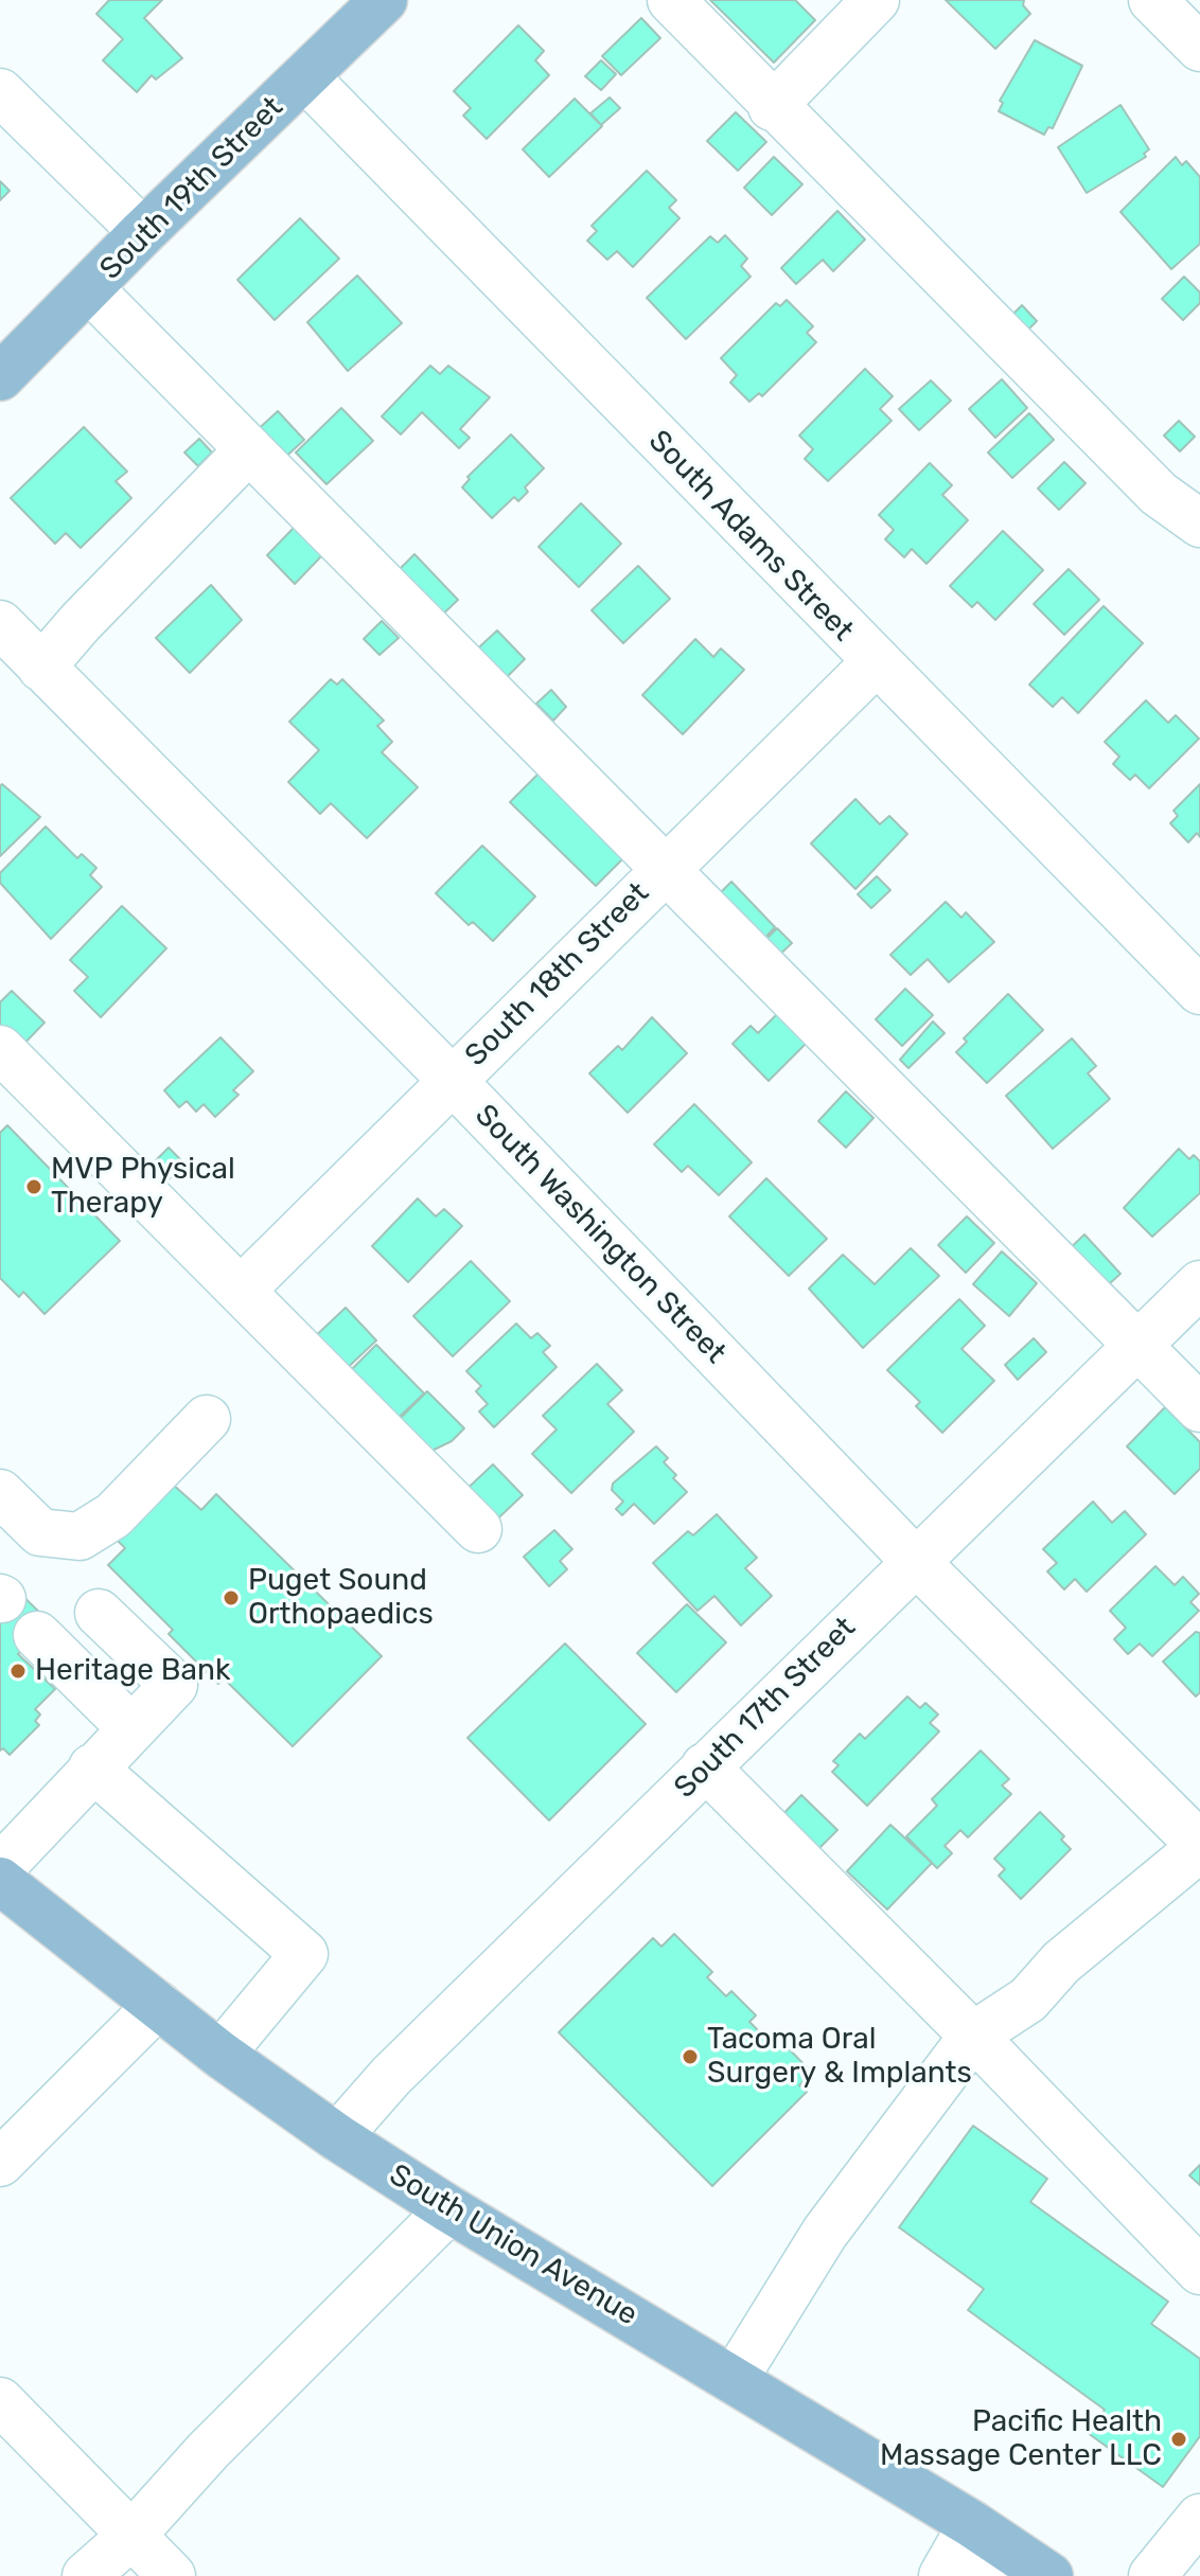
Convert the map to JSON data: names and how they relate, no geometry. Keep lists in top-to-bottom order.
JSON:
{
  "streets": {
    "main road": ["South 19th Street", "South Union Avenue"],
    "street": [
      "South Adams Street",
      "South 18th Street",
      "South Washington Street",
      "South 17th Street"
    ]
  },
  "crossings": [
    ["South 19th Street", "South Adams Street"],
    ["South Adams Street", "South 18th Street"],
    ["South 18th Street", "South Washington Street"],
    ["South Washington Street", "South 17th Street"],
    ["South 17th Street", "South Union Avenue"]
  ],
  "places": [
    "MVP Physical Therapy",
    "Puget Sound Orthopaedics",
    "Heritage Bank",
    "Tacoma Oral Surgery & Implants",
    "Pacific Health Massage Center LLC"
  ]
}
